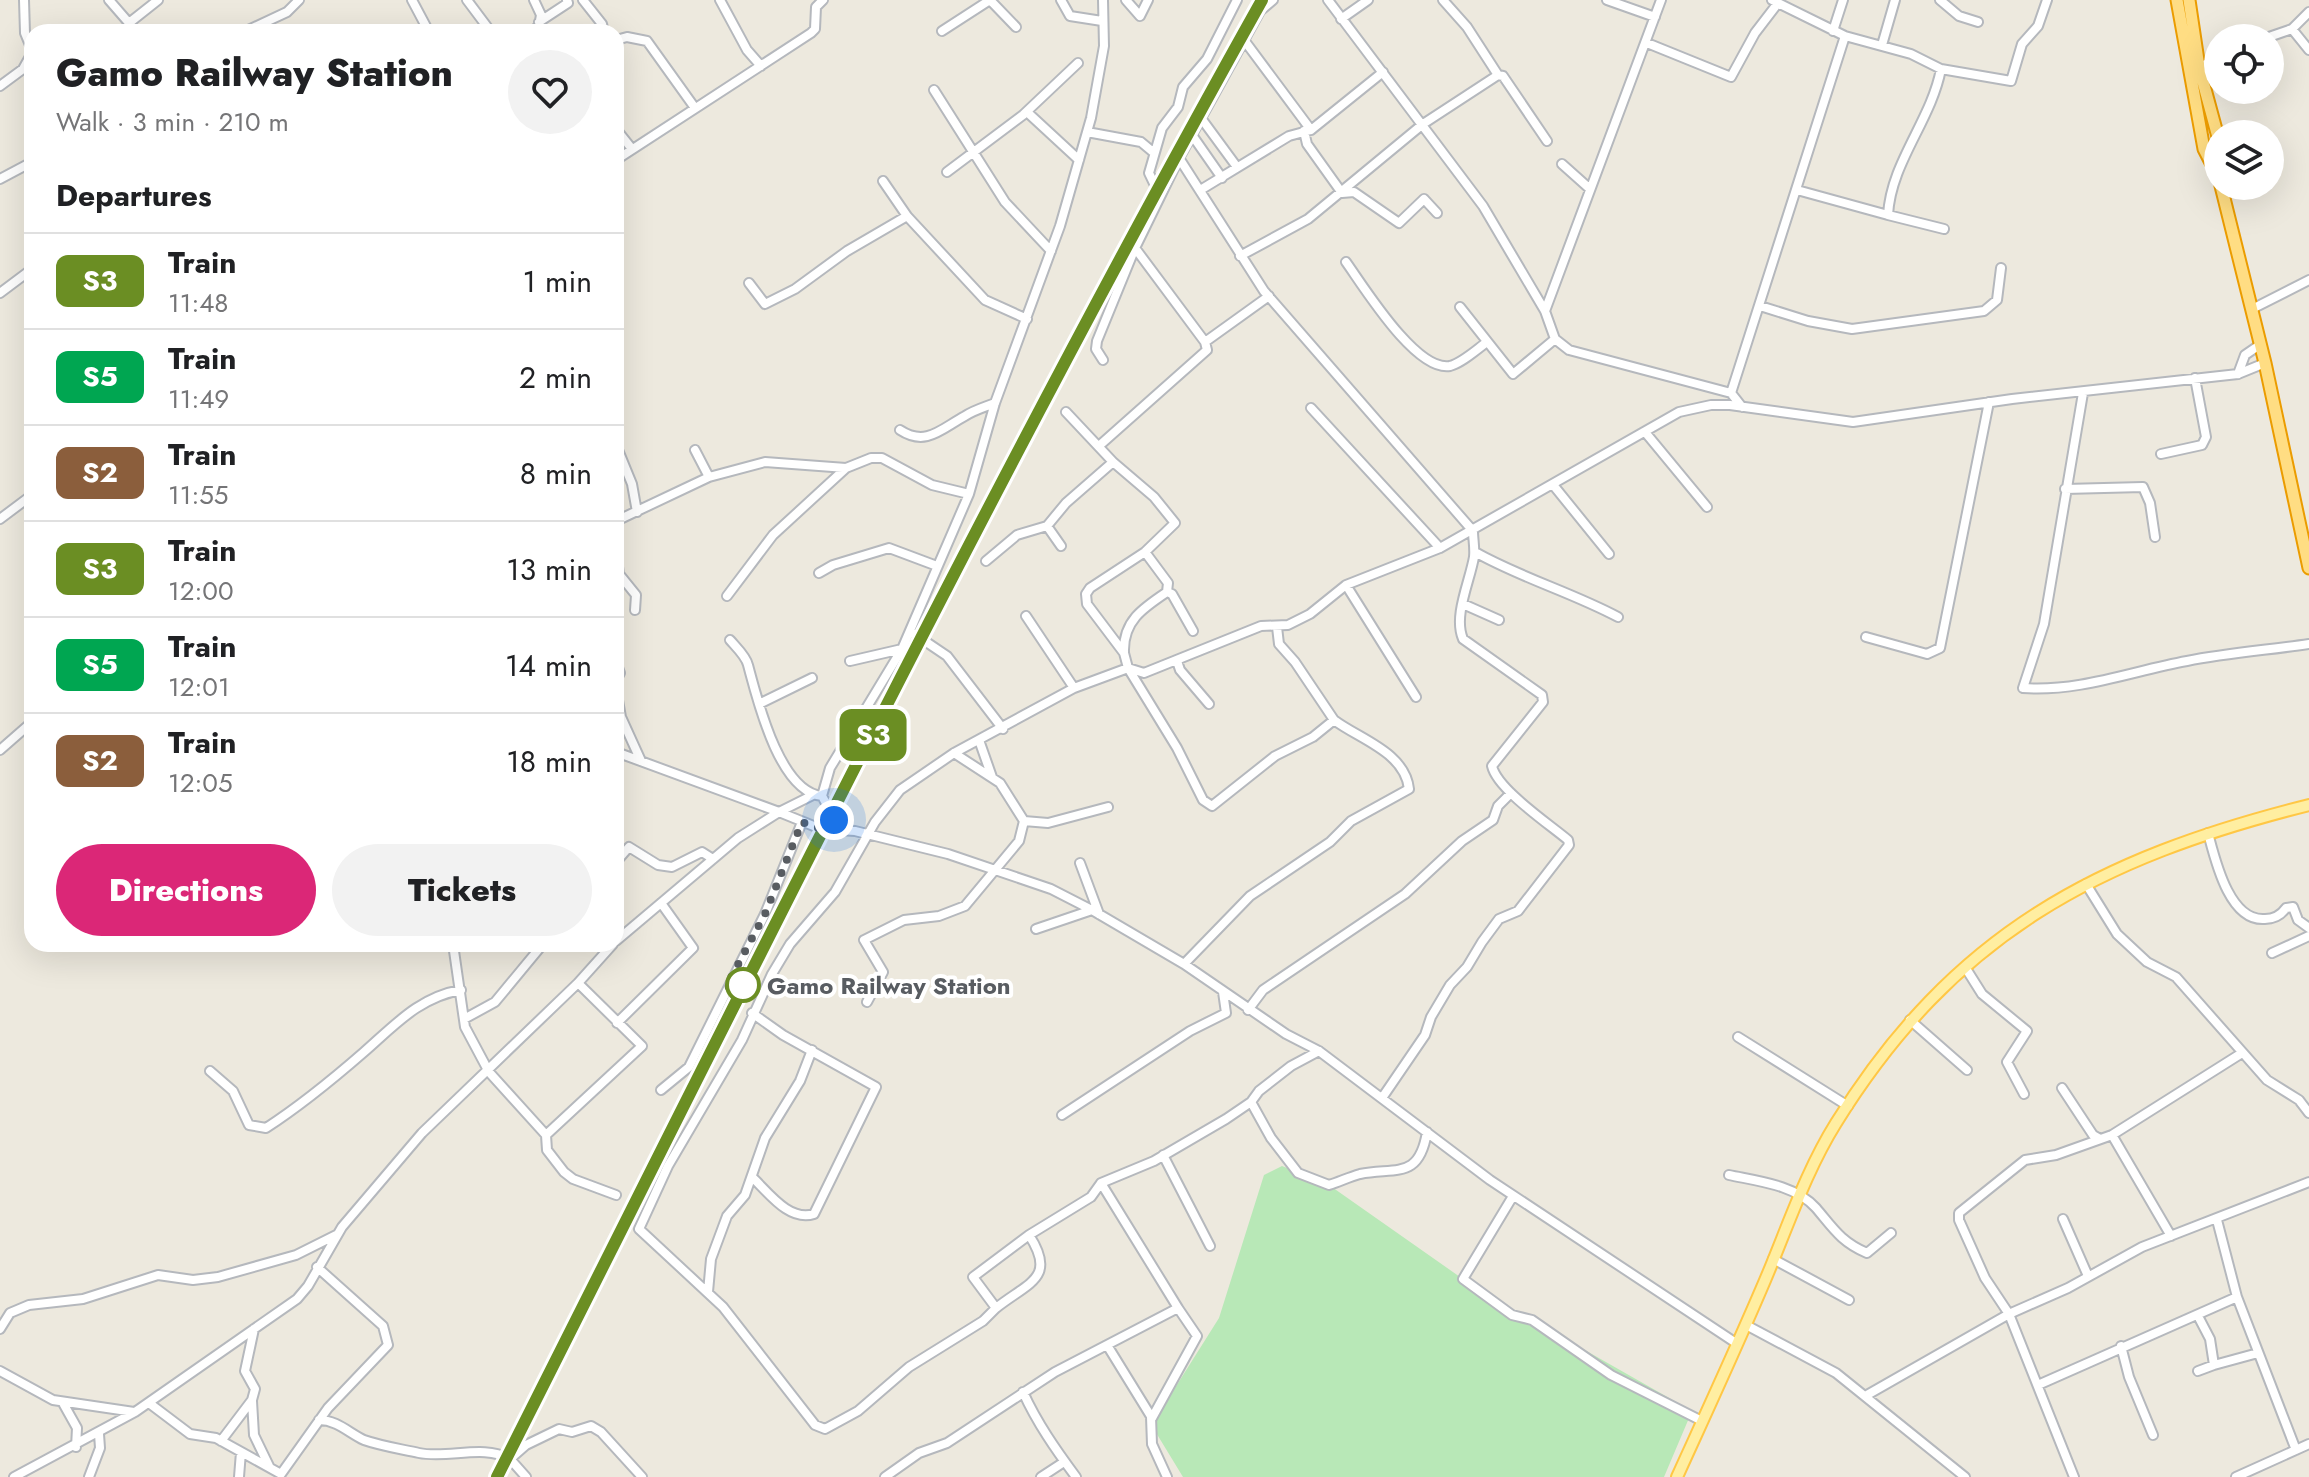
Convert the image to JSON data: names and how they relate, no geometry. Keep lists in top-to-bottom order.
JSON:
{
  "places": ["Gamo Railway Station"],
  "page": {
    "on_map": "S3",
    "heading": [
      ["Gamo Railway Station", "Walk · 3 min · 210 m"],
      "Departures"
    ],
    "list": [
      {
        "mark": "S3",
        "name": "Train",
        "note": "11:48",
        "value": "1 min"
      },
      {
        "mark": "S5",
        "name": "Train",
        "note": "11:49",
        "value": "2 min"
      },
      {
        "mark": "S2",
        "name": "Train",
        "note": "11:55",
        "value": "8 min"
      },
      {
        "mark": "S3",
        "name": "Train",
        "note": "12:00",
        "value": "13 min"
      },
      {
        "mark": "S5",
        "name": "Train",
        "note": "12:01",
        "value": "14 min"
      },
      {
        "mark": "S2",
        "name": "Train",
        "note": "12:05",
        "value": "18 min"
      }
    ],
    "buttons": ["Directions", "Tickets"]
  }
}
